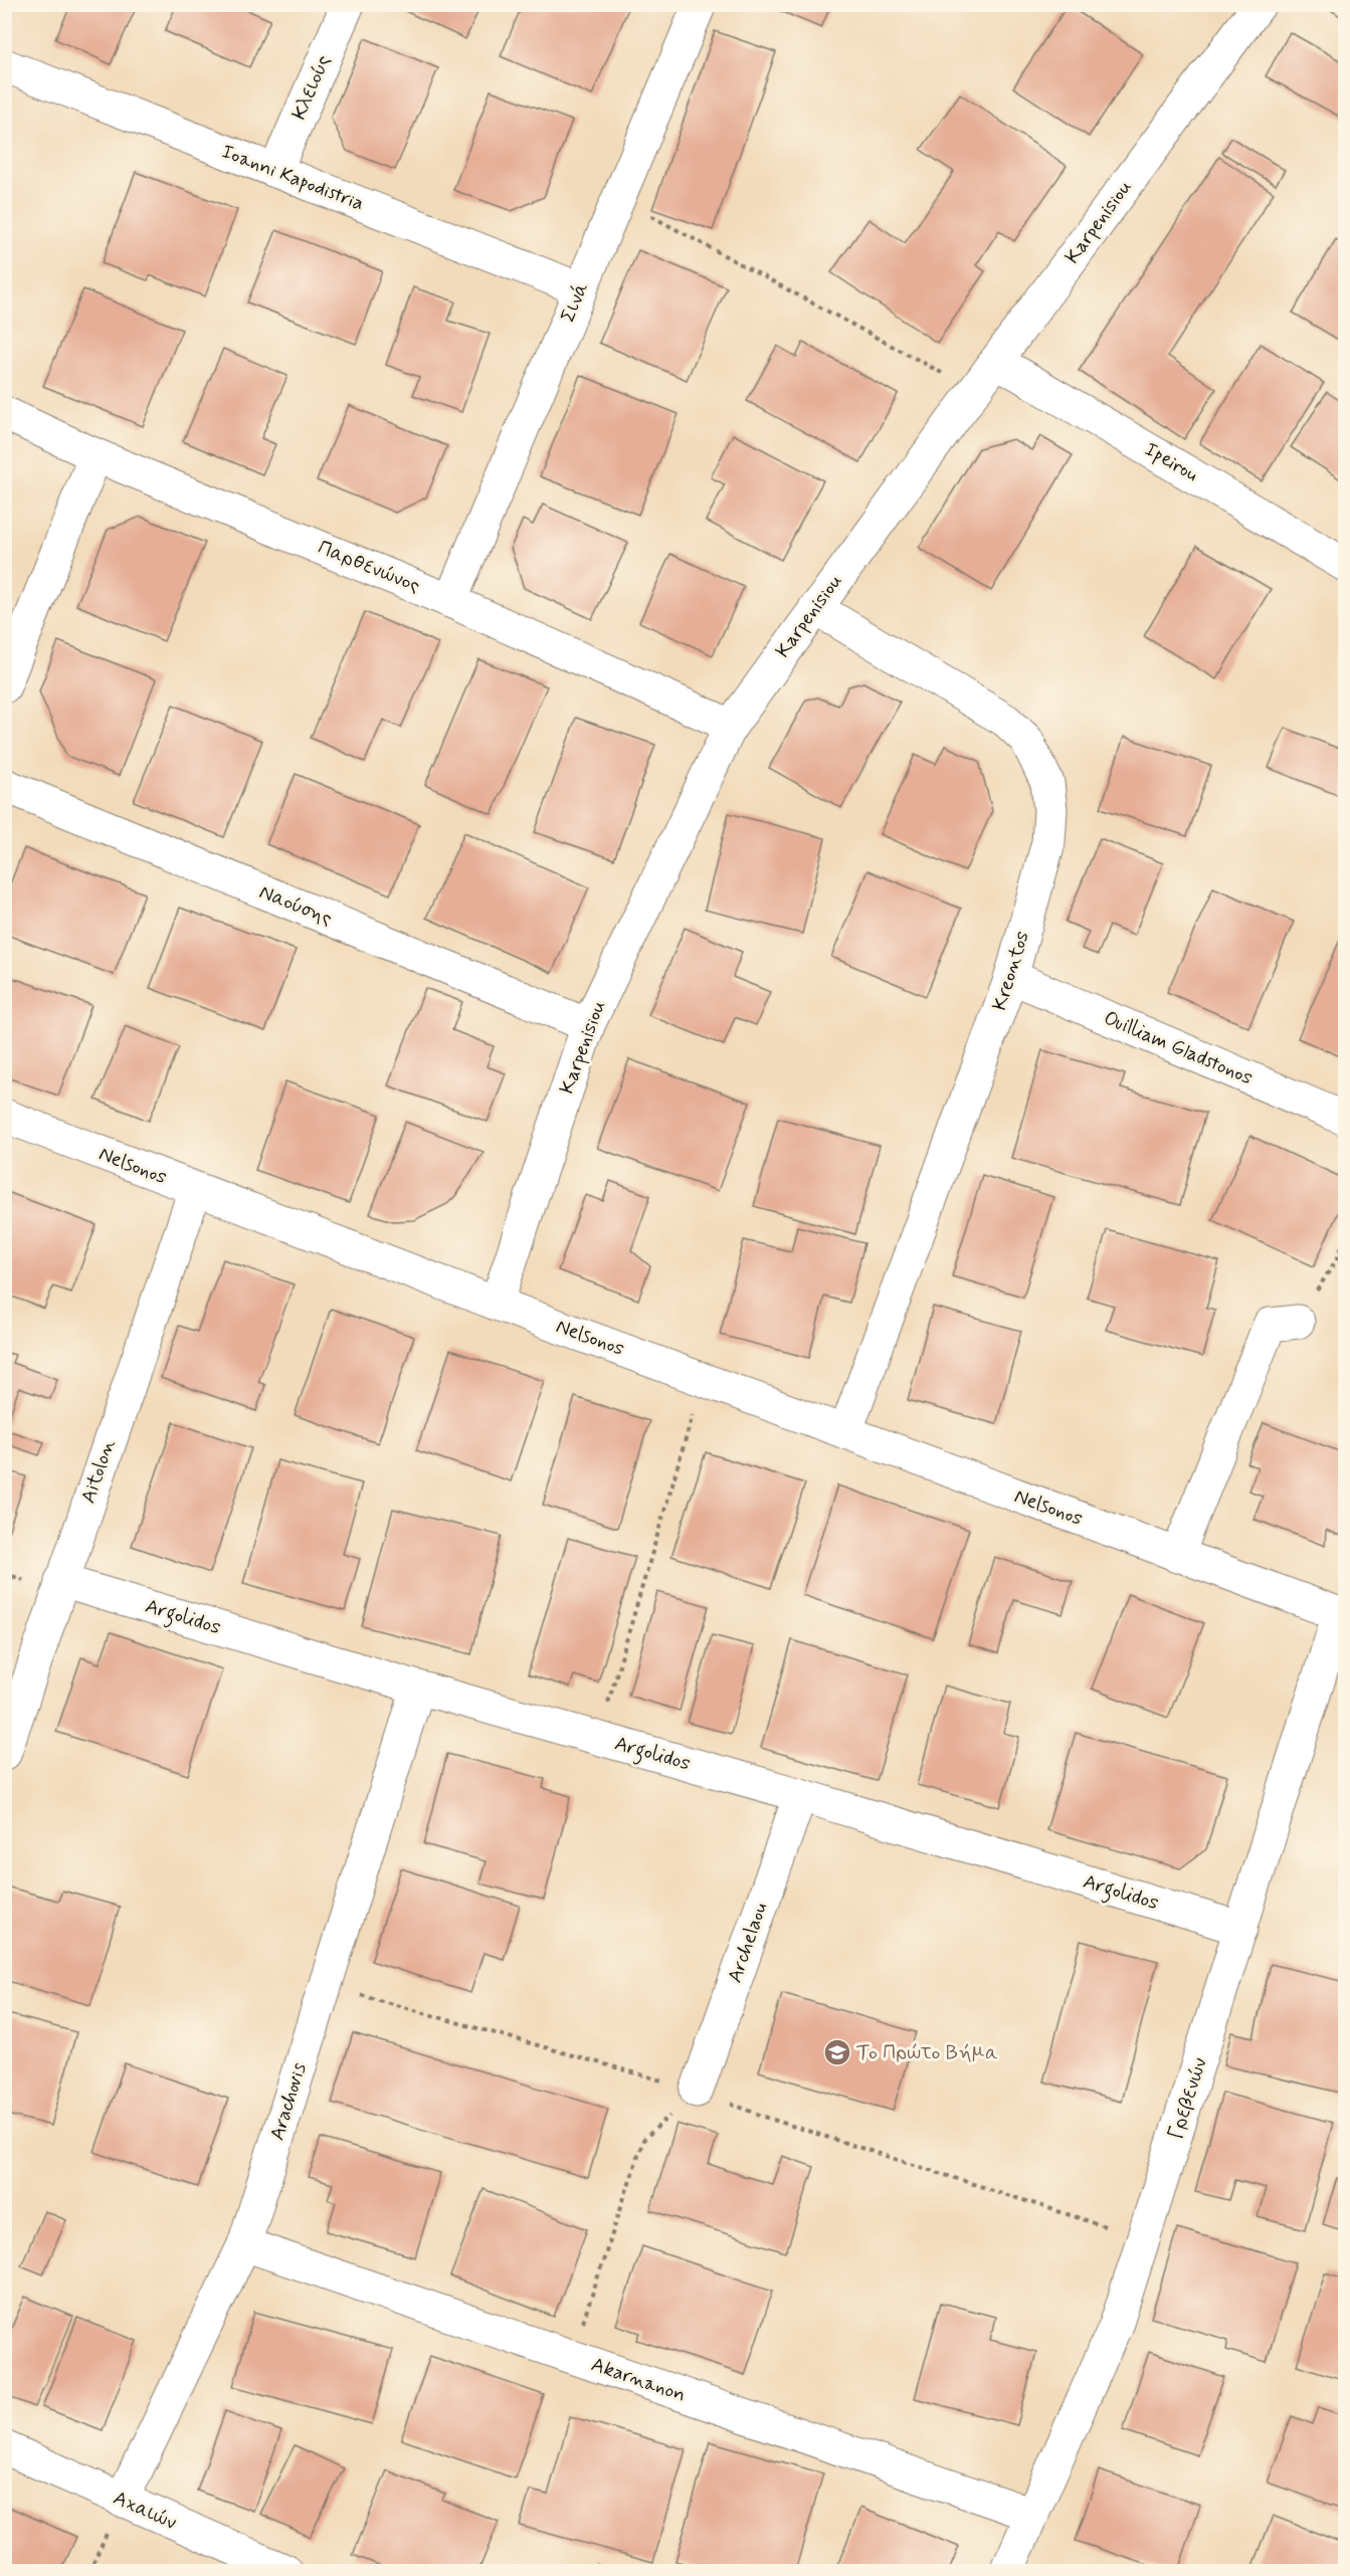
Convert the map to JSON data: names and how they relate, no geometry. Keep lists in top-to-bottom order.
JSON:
{
  "streets": {
    "street": [
      "Κλειούς",
      "Ioanni Kapodistria",
      "Karpenisiou",
      "Σινά",
      "Ipeirou",
      "Παρθενώνος",
      "Ναούσης",
      "Kreontos",
      "Ouilliam Gladstonos",
      "Nelsonos",
      "Aitolon",
      "Argolidos",
      "Archelaou",
      "Γρεβενών",
      "Arachovis",
      "Akarnanon",
      "Αχαιών"
    ]
  },
  "crossings": [
    ["Κλειούς", "Ioanni Kapodistria"],
    ["Ioanni Kapodistria", "Σινά"],
    ["Karpenisiou", "Ipeirou"],
    ["Karpenisiou", "Παρθενώνος"],
    ["Karpenisiou", "Ναούσης"],
    ["Karpenisiou", "Kreontos"],
    ["Karpenisiou", "Nelsonos"],
    ["Σινά", "Παρθενώνος"],
    ["Kreontos", "Ouilliam Gladstonos"],
    ["Kreontos", "Nelsonos"],
    ["Nelsonos", "Aitolon"],
    ["Nelsonos", "Γρεβενών"],
    ["Aitolon", "Argolidos"],
    ["Argolidos", "Archelaou"],
    ["Argolidos", "Γρεβενών"],
    ["Argolidos", "Arachovis"],
    ["Γρεβενών", "Akarnanon"],
    ["Arachovis", "Akarnanon"],
    ["Arachovis", "Αχαιών"]
  ],
  "places": {
    "school or university": ["Το Πρώτο Βήμα"]
  }
}
